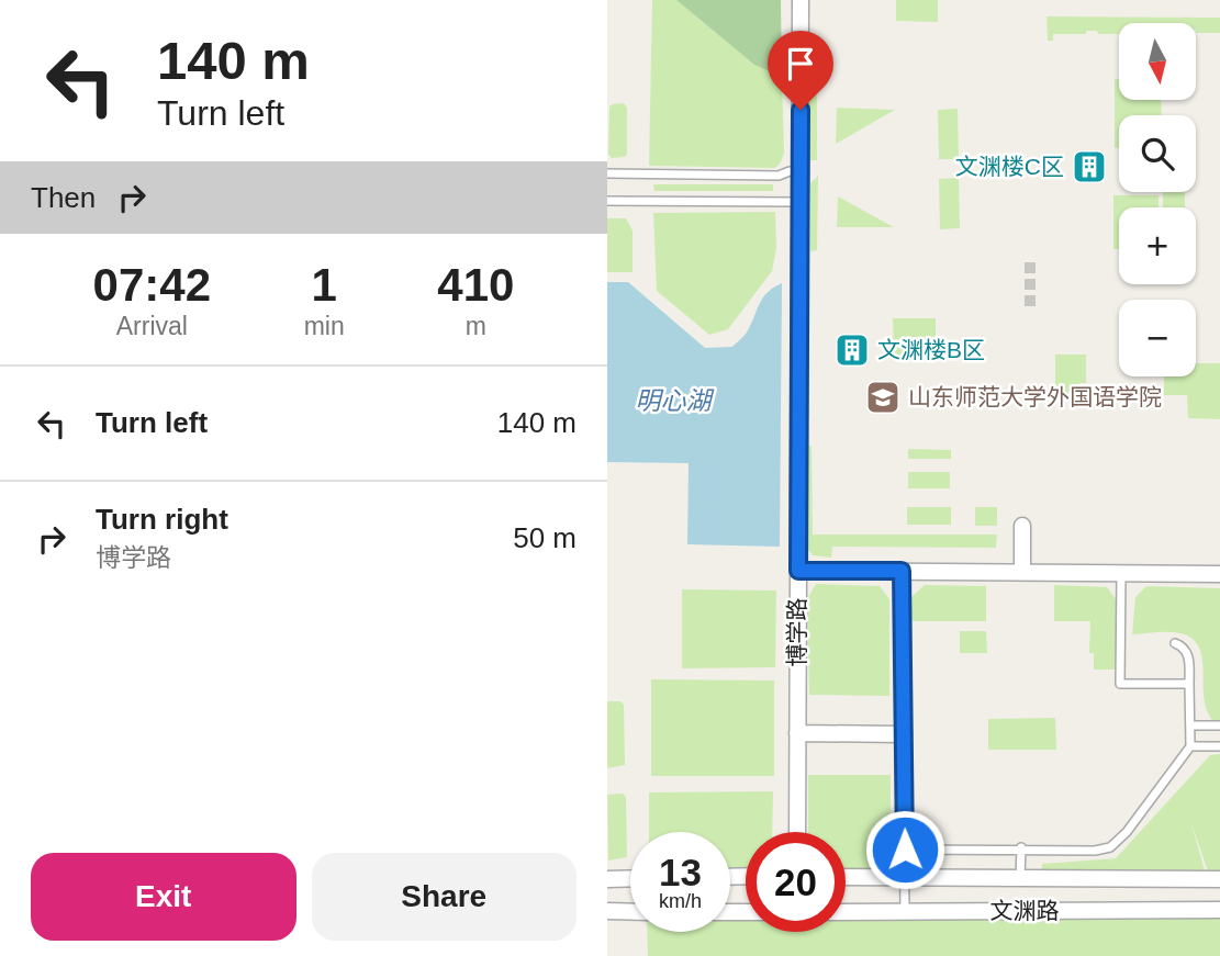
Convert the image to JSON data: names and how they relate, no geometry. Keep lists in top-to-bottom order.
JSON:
{
  "streets": {
    "street": ["博学路", "文渊路"]
  },
  "water": ["明心湖"],
  "places": {
    "building": ["文渊楼C区", "文渊楼B区"],
    "school or university": ["山东师范大学外国语学院"]
  },
  "north": "bottom",
  "page": {
    "turn": ["140 m", "Turn left"],
    "map_buttons": ["+", "−"],
    "then": "Then",
    "eta": [
      "07:42",
      "Arrival",
      "1",
      "min",
      "410",
      "m"
    ],
    "list": [
      {
        "name": "Turn left",
        "value": "140 m"
      },
      {
        "name": "Turn right",
        "note": "博学路",
        "value": "50 m"
      }
    ],
    "speed": "13 km/h",
    "limit": "20",
    "buttons": ["Exit", "Share"]
  }
}
